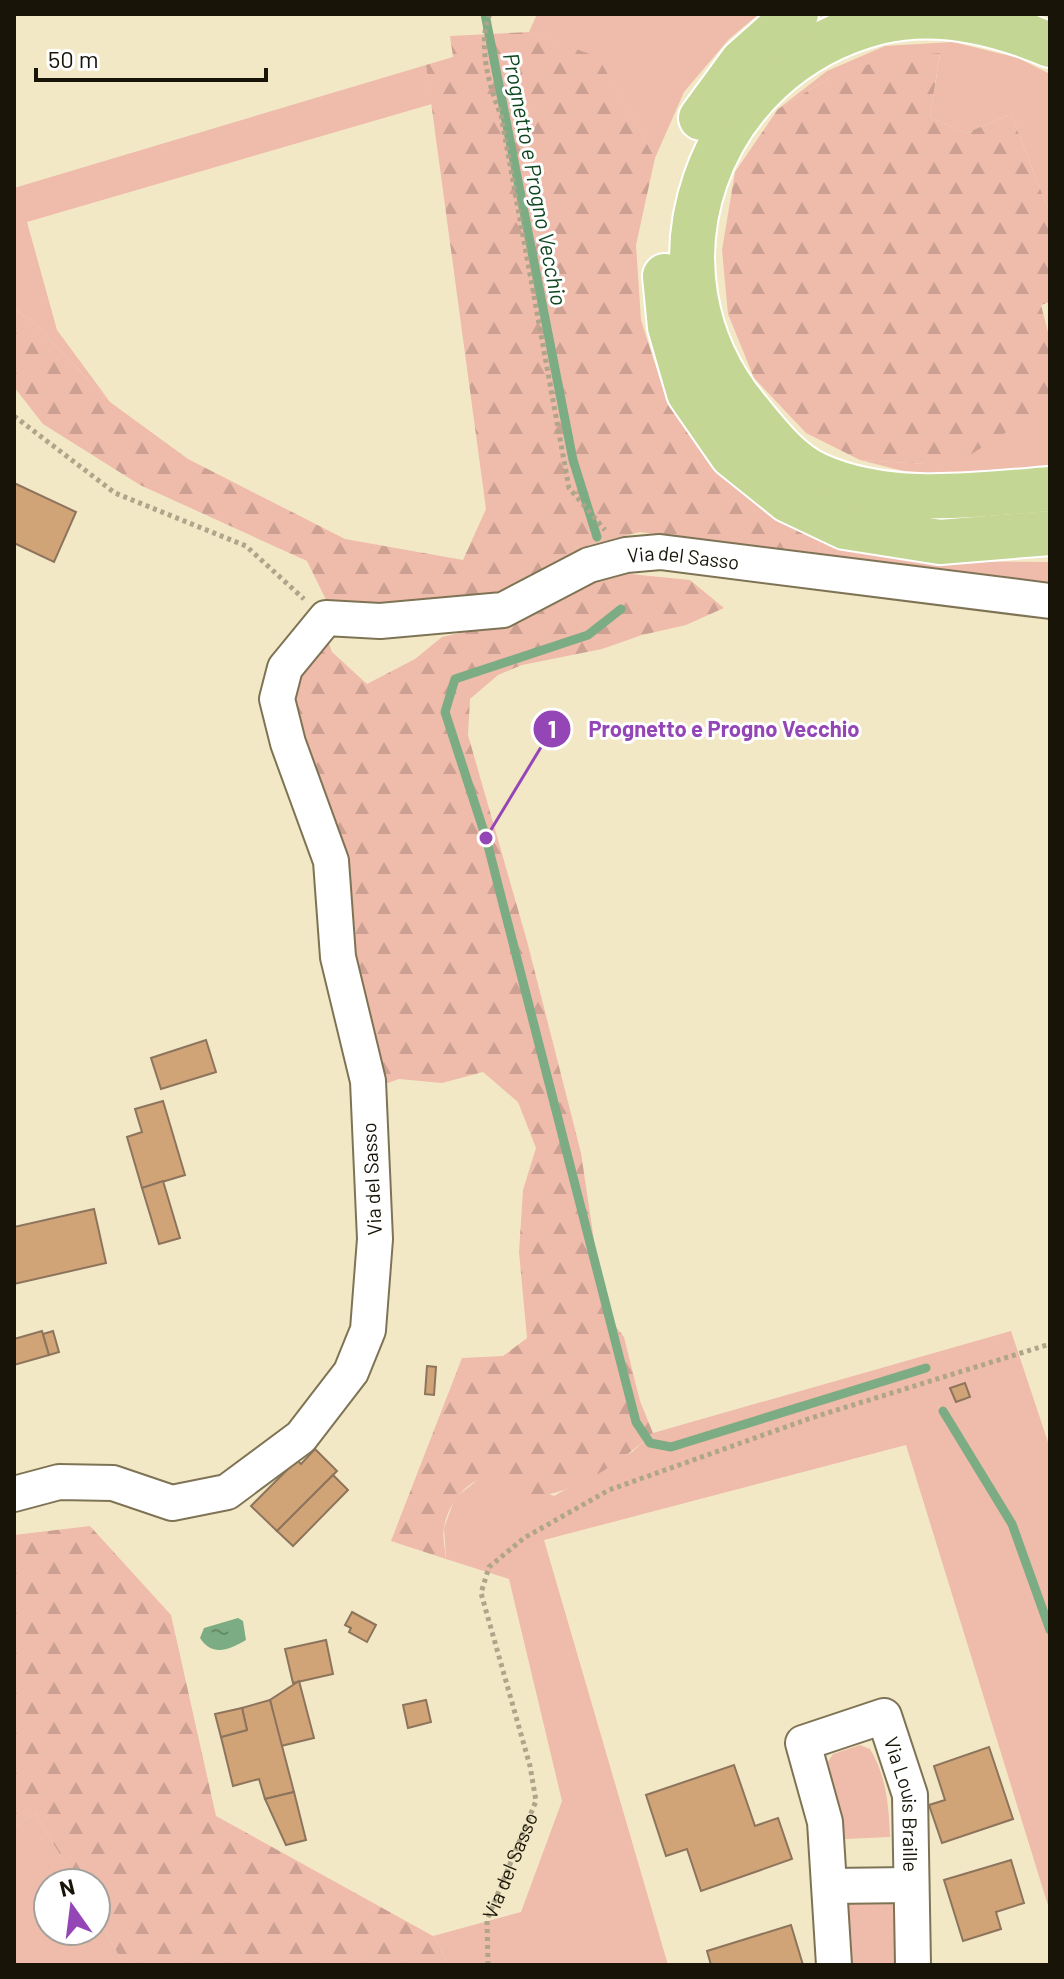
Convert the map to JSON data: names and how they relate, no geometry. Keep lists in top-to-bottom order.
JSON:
{
  "streets": {
    "street": ["Via del Sasso", "Via Louis Braille"]
  },
  "water": ["Prognetto e Progno Vecchio"],
  "places": ["Prognetto e Progno Vecchio"],
  "scale_bar": "50 m",
  "north": "top"
}
